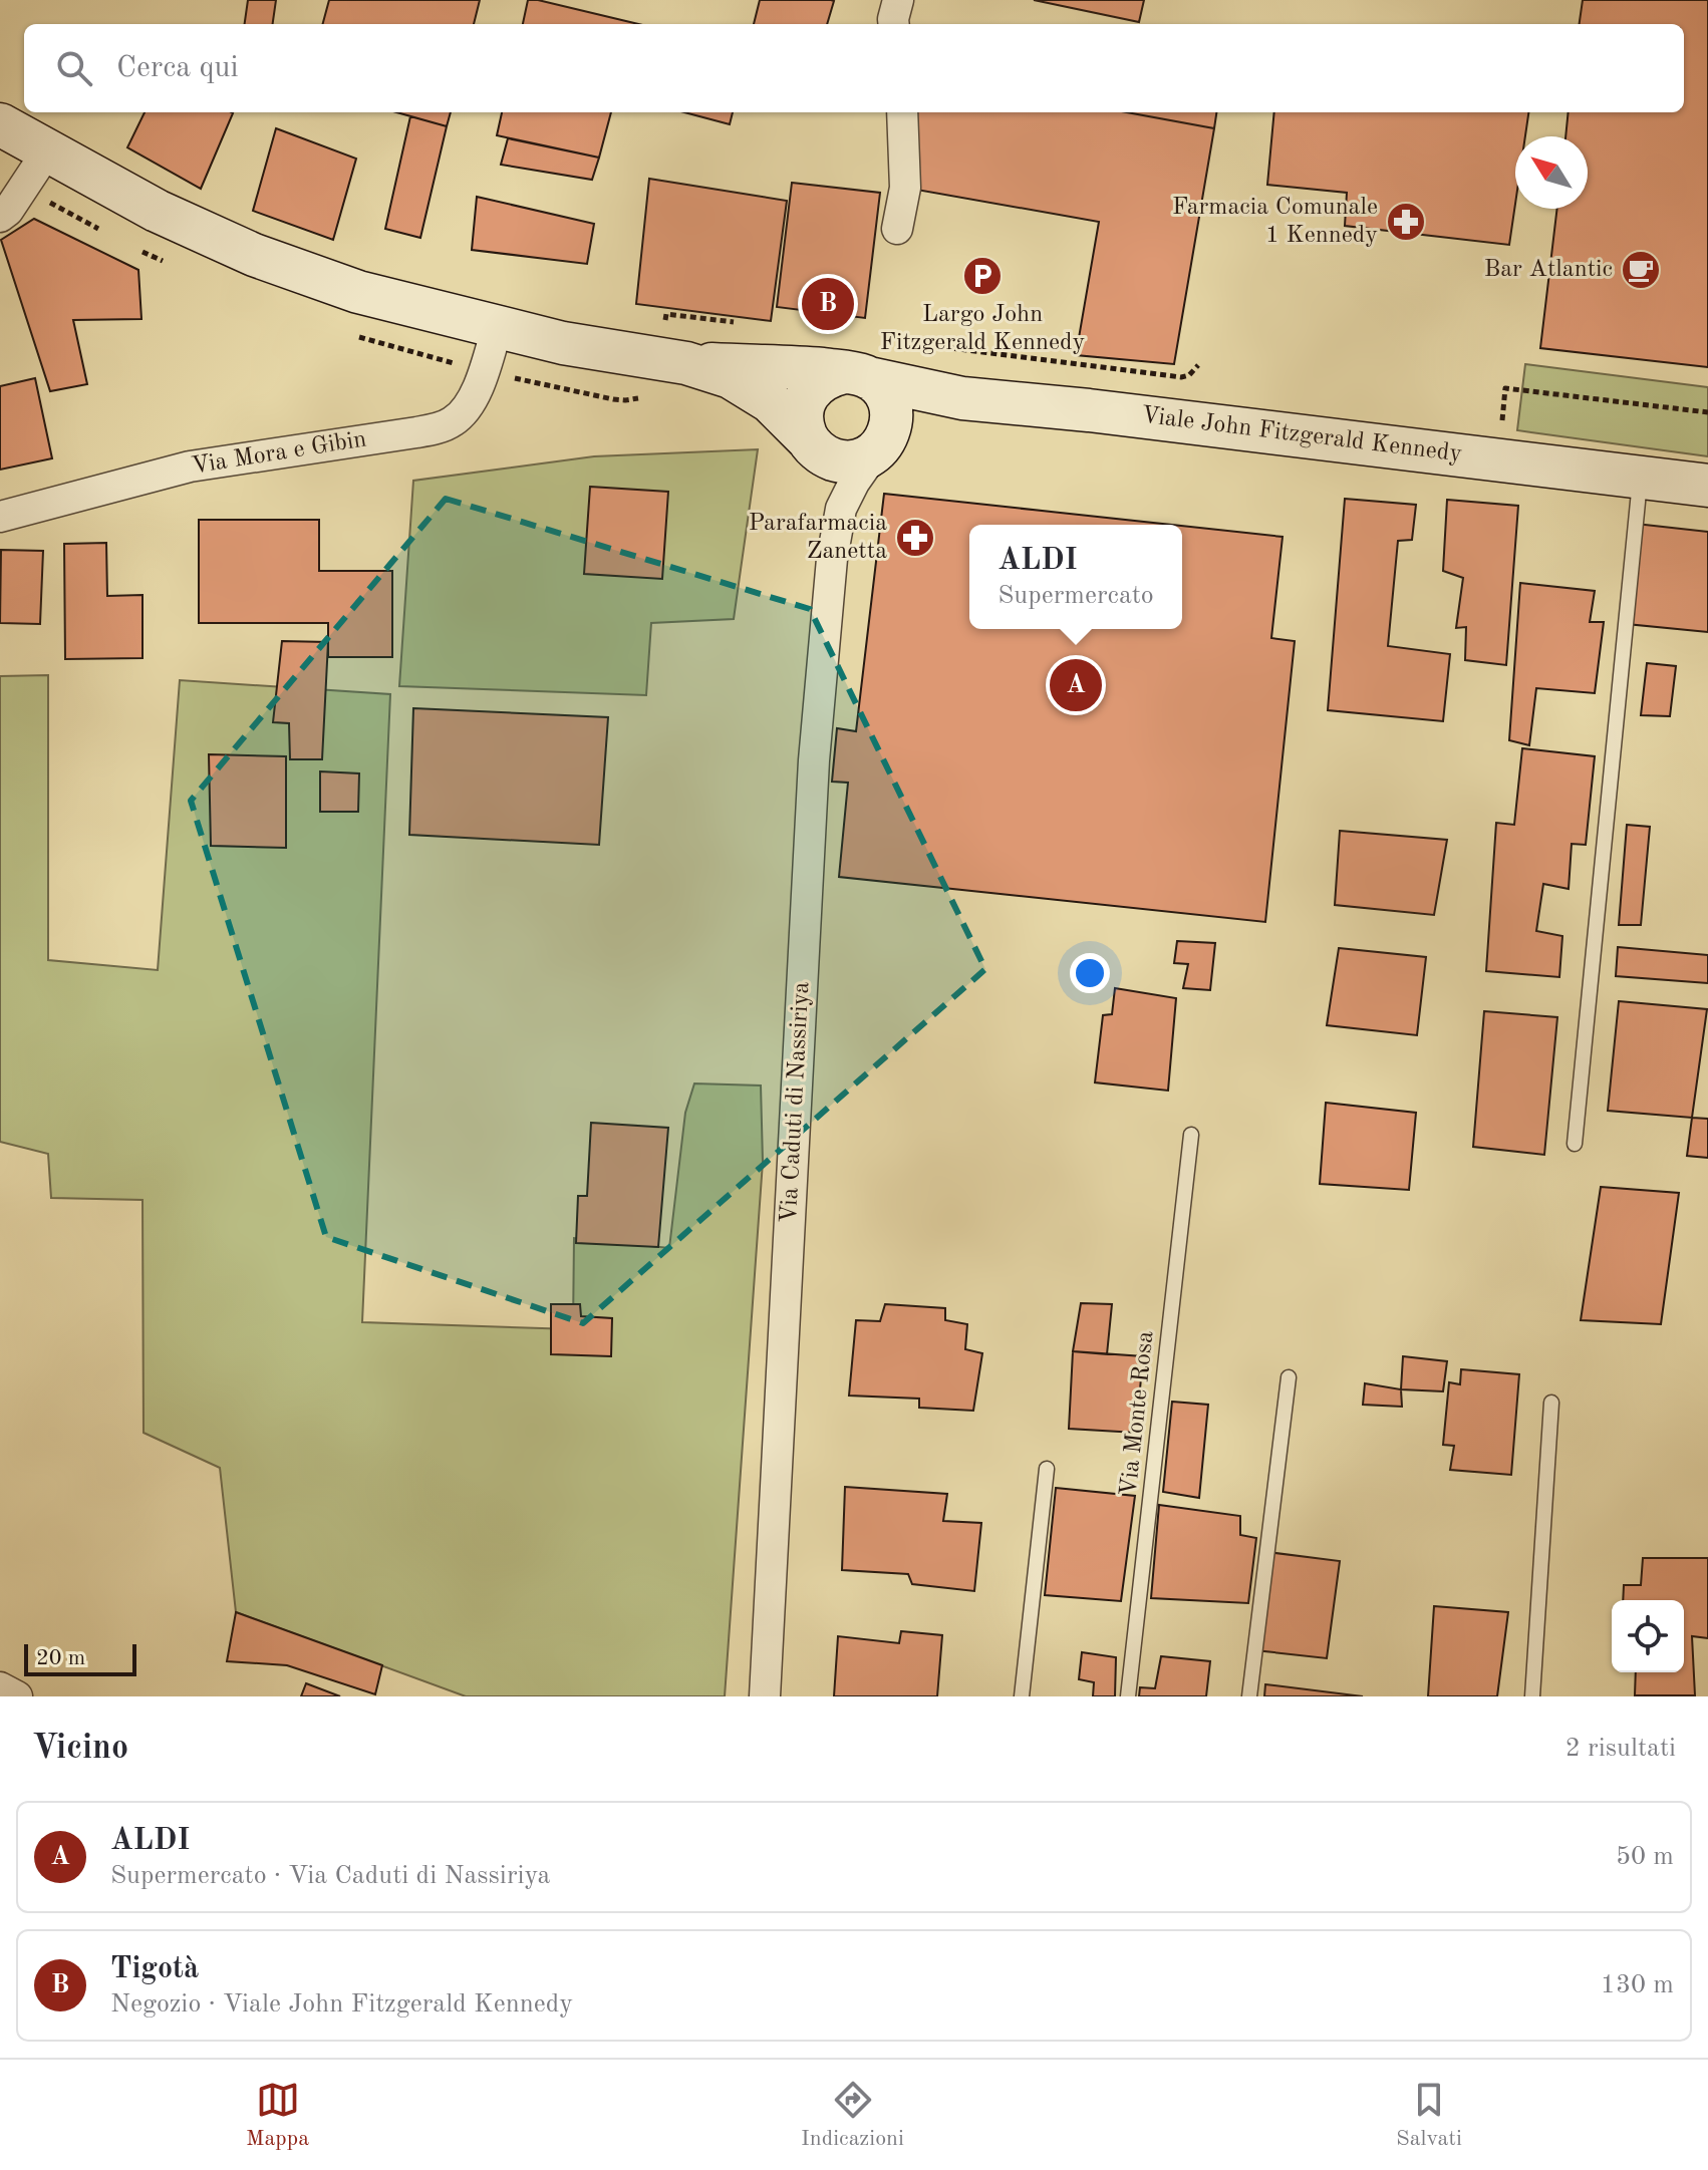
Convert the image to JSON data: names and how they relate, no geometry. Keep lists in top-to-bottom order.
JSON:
{
  "streets": {
    "main road": ["Viale John Fitzgerald Kennedy"],
    "street": ["Via Mora e Gibin", "Via Caduti di Nassiriya"],
    "lane": ["Via Monte Rosa"]
  },
  "crossings": [
    ["Viale John Fitzgerald Kennedy", "Via Mora e Gibin"],
    ["Viale John Fitzgerald Kennedy", "Via Caduti di Nassiriya"]
  ],
  "places": {
    "pharmacy": ["Farmacia Comunale 1 Kennedy", "Parafarmacia Zanetta"],
    "cafe": ["Bar Atlantic"],
    "parking": ["Largo John Fitzgerald Kennedy"]
  },
  "scale_bar": "20 m",
  "north": "top left",
  "page": {
    "search": "Cerca qui",
    "pins": ["B", "A"],
    "popup": ["ALDI", "Supermercato"],
    "scale": "20 m",
    "heading": ["Vicino", "2 risultati"],
    "list": [
      {
        "mark": "A",
        "name": "ALDI",
        "note": "Supermercato · Via Caduti di Nassiriya",
        "value": "50 m"
      },
      {
        "mark": "B",
        "name": "Tigotà",
        "note": "Negozio · Viale John Fitzgerald Kennedy",
        "value": "130 m"
      }
    ],
    "nav": ["Mappa", "Indicazioni", "Salvati"]
  }
}
